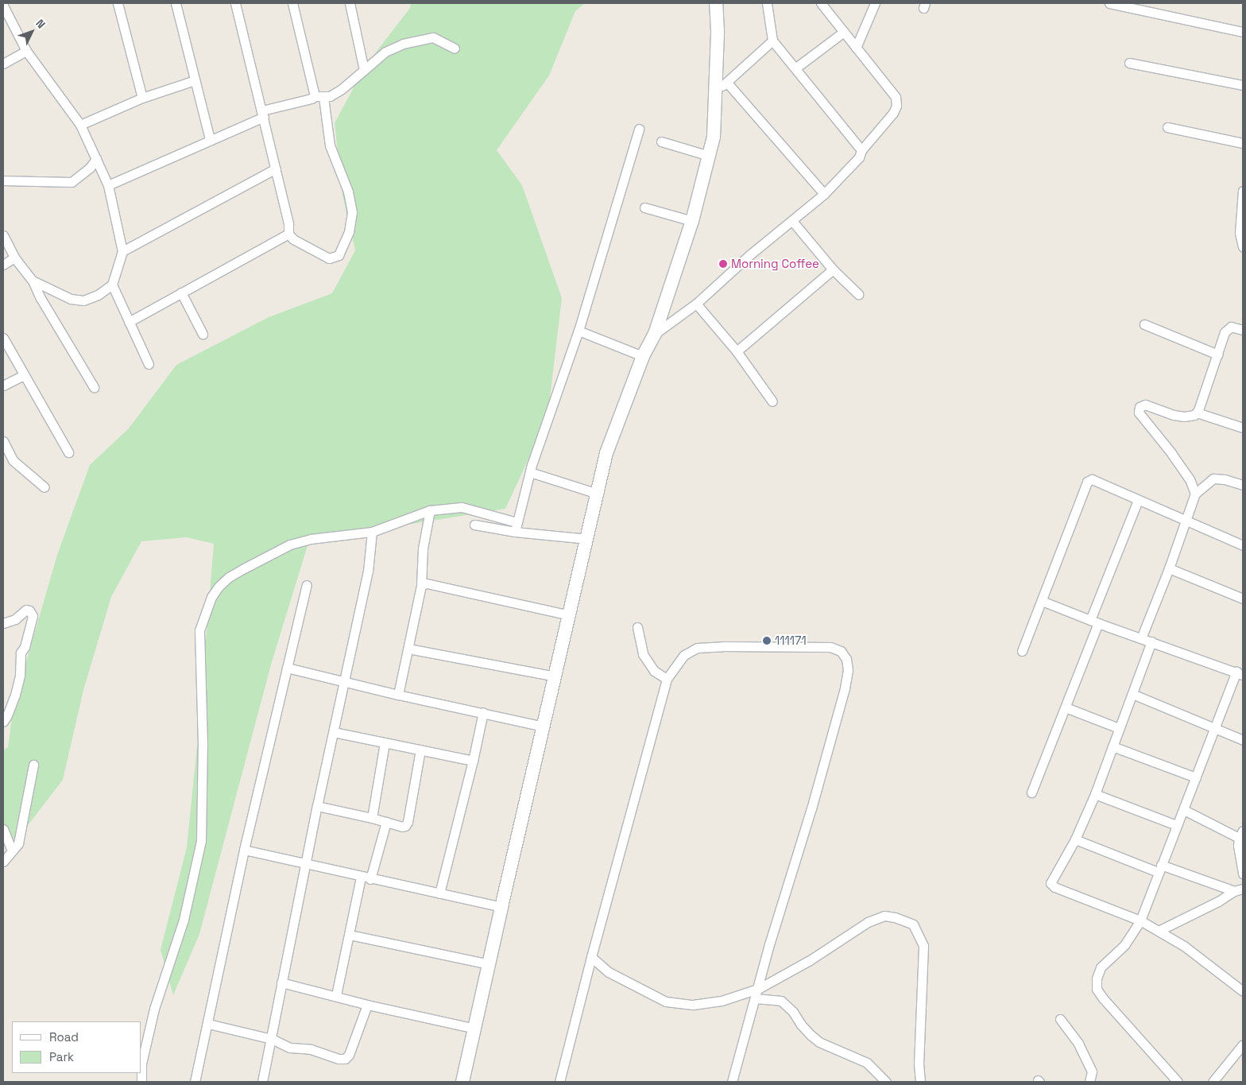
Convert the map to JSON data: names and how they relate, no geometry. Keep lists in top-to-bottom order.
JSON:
{
  "places": ["Morning Coffee", "111171"],
  "legend": ["Road", "Park"],
  "north": "top right"
}
